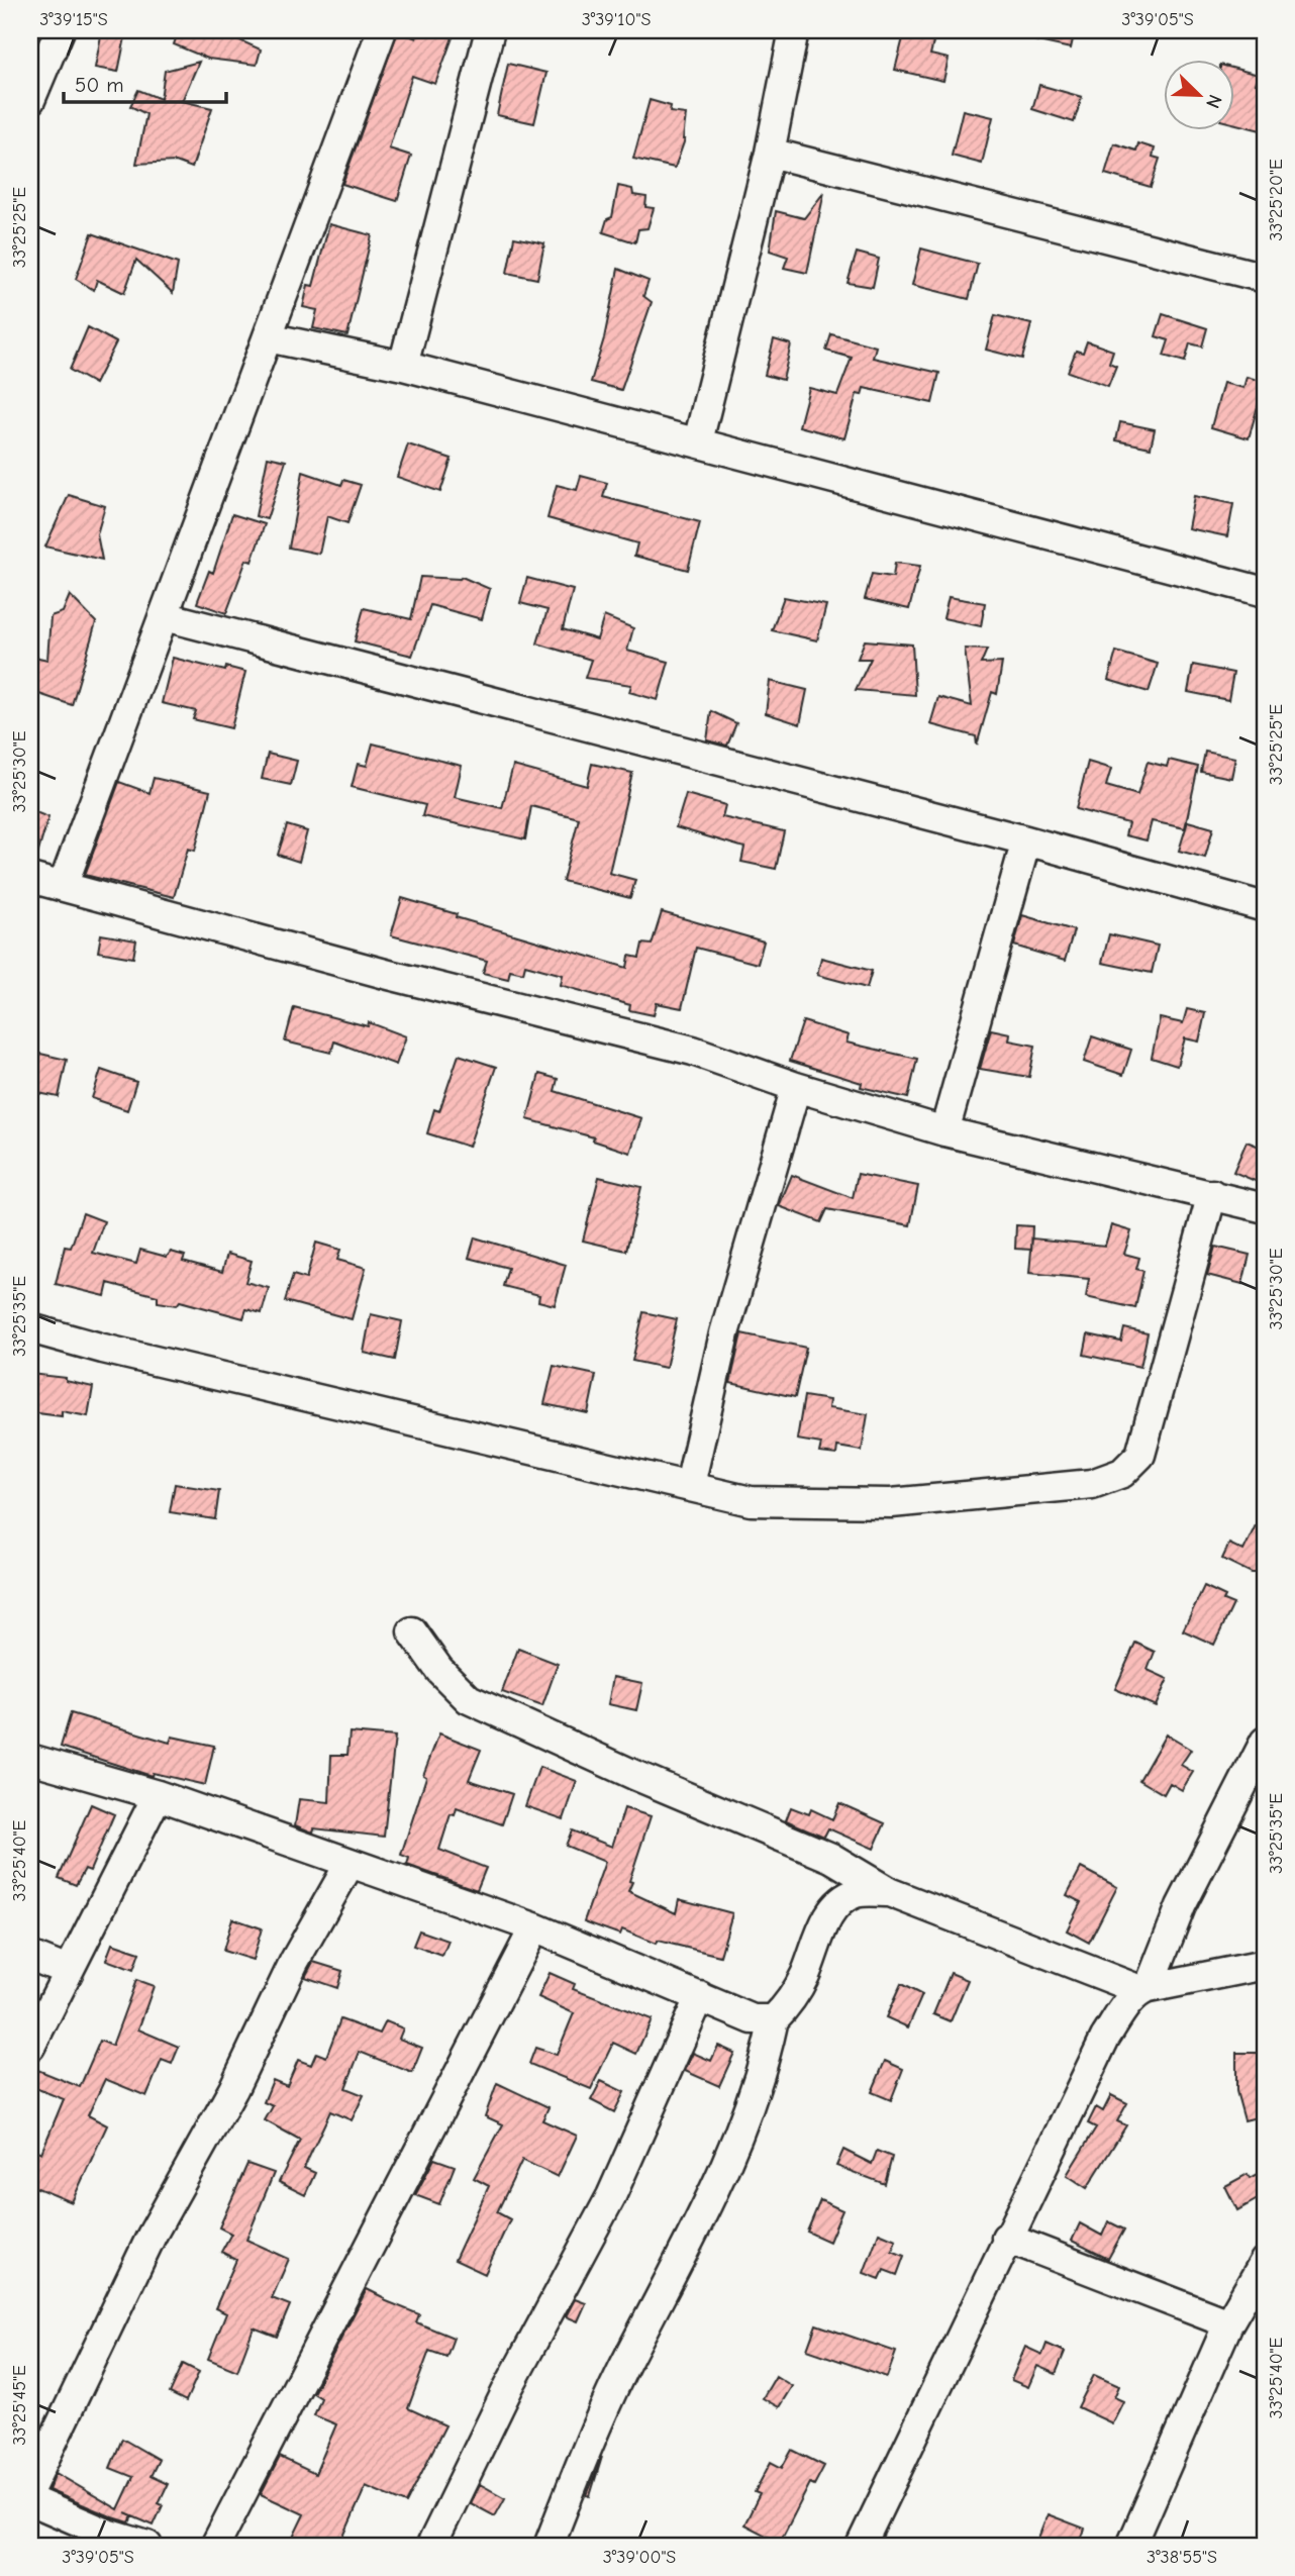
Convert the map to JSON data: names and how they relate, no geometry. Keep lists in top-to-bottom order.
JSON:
{
  "scale_bar": "50 m",
  "north": "bottom right",
  "coordinates": [
    "3°39'15\"S",
    "3°39'10\"S",
    "3°39'05\"S",
    "33°25'20\"E",
    "33°25'25\"E",
    "33°25'30\"E",
    "33°25'35\"E",
    "33°25'40\"E",
    "33°25'45\"E",
    "3°39'00\"S",
    "3°38'55\"S"
  ]
}
